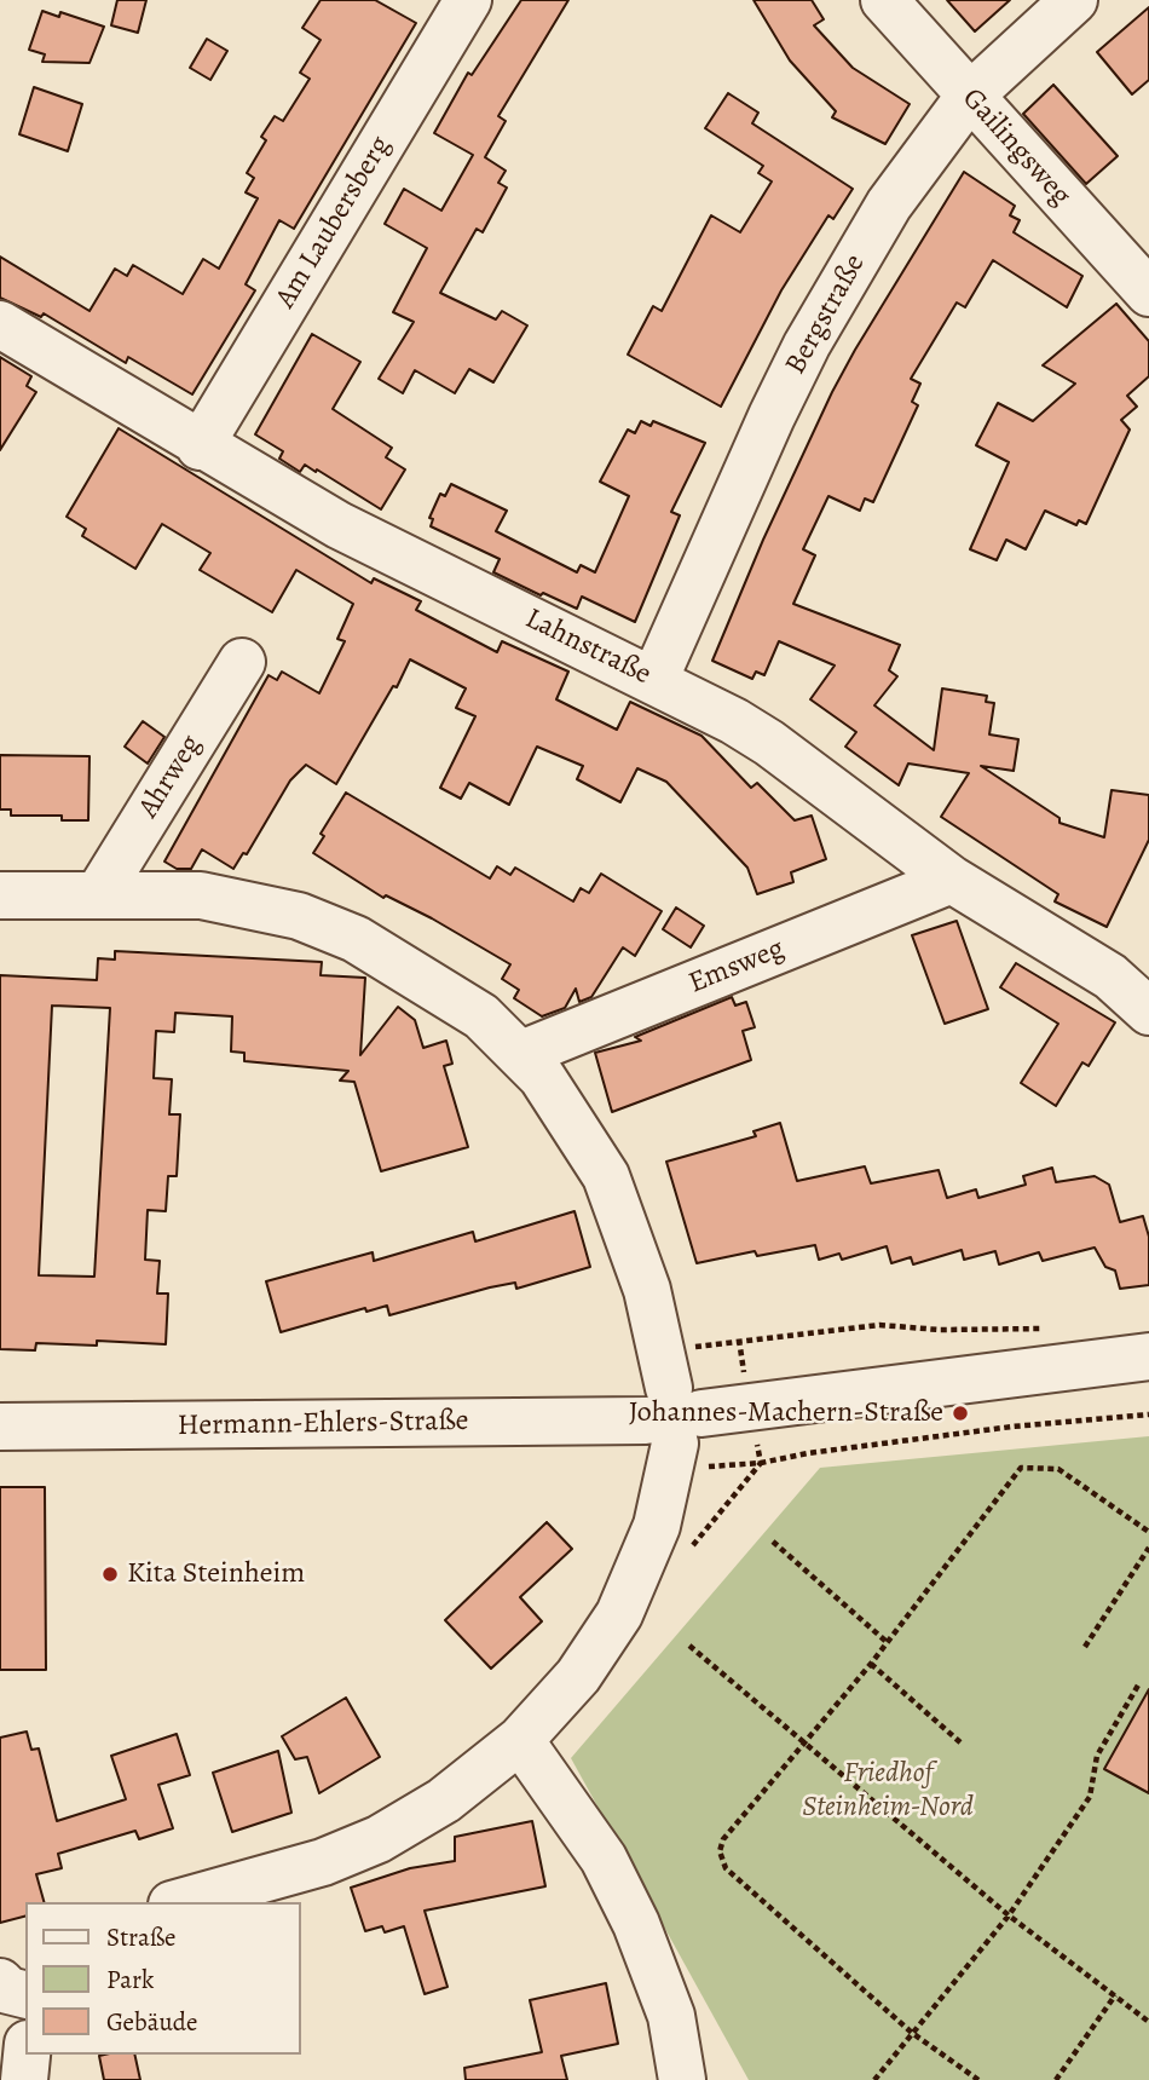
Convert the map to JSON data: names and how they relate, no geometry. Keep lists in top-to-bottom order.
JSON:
{
  "streets": {
    "street": [
      "Gailingsweg",
      "Am Laubersberg",
      "Bergstraße",
      "Lahnstraße",
      "Ahrweg",
      "Emsweg",
      "Hermann-Ehlers-Straße"
    ]
  },
  "crossings": [
    ["Gailingsweg", "Bergstraße"],
    ["Am Laubersberg", "Lahnstraße"],
    ["Bergstraße", "Lahnstraße"],
    ["Lahnstraße", "Emsweg"]
  ],
  "parks": ["Friedhof Steinheim-Nord"],
  "places": ["Johannes-Machern-Straße", "Kita Steinheim"],
  "legend": ["Straße", "Park", "Gebäude"]
}
